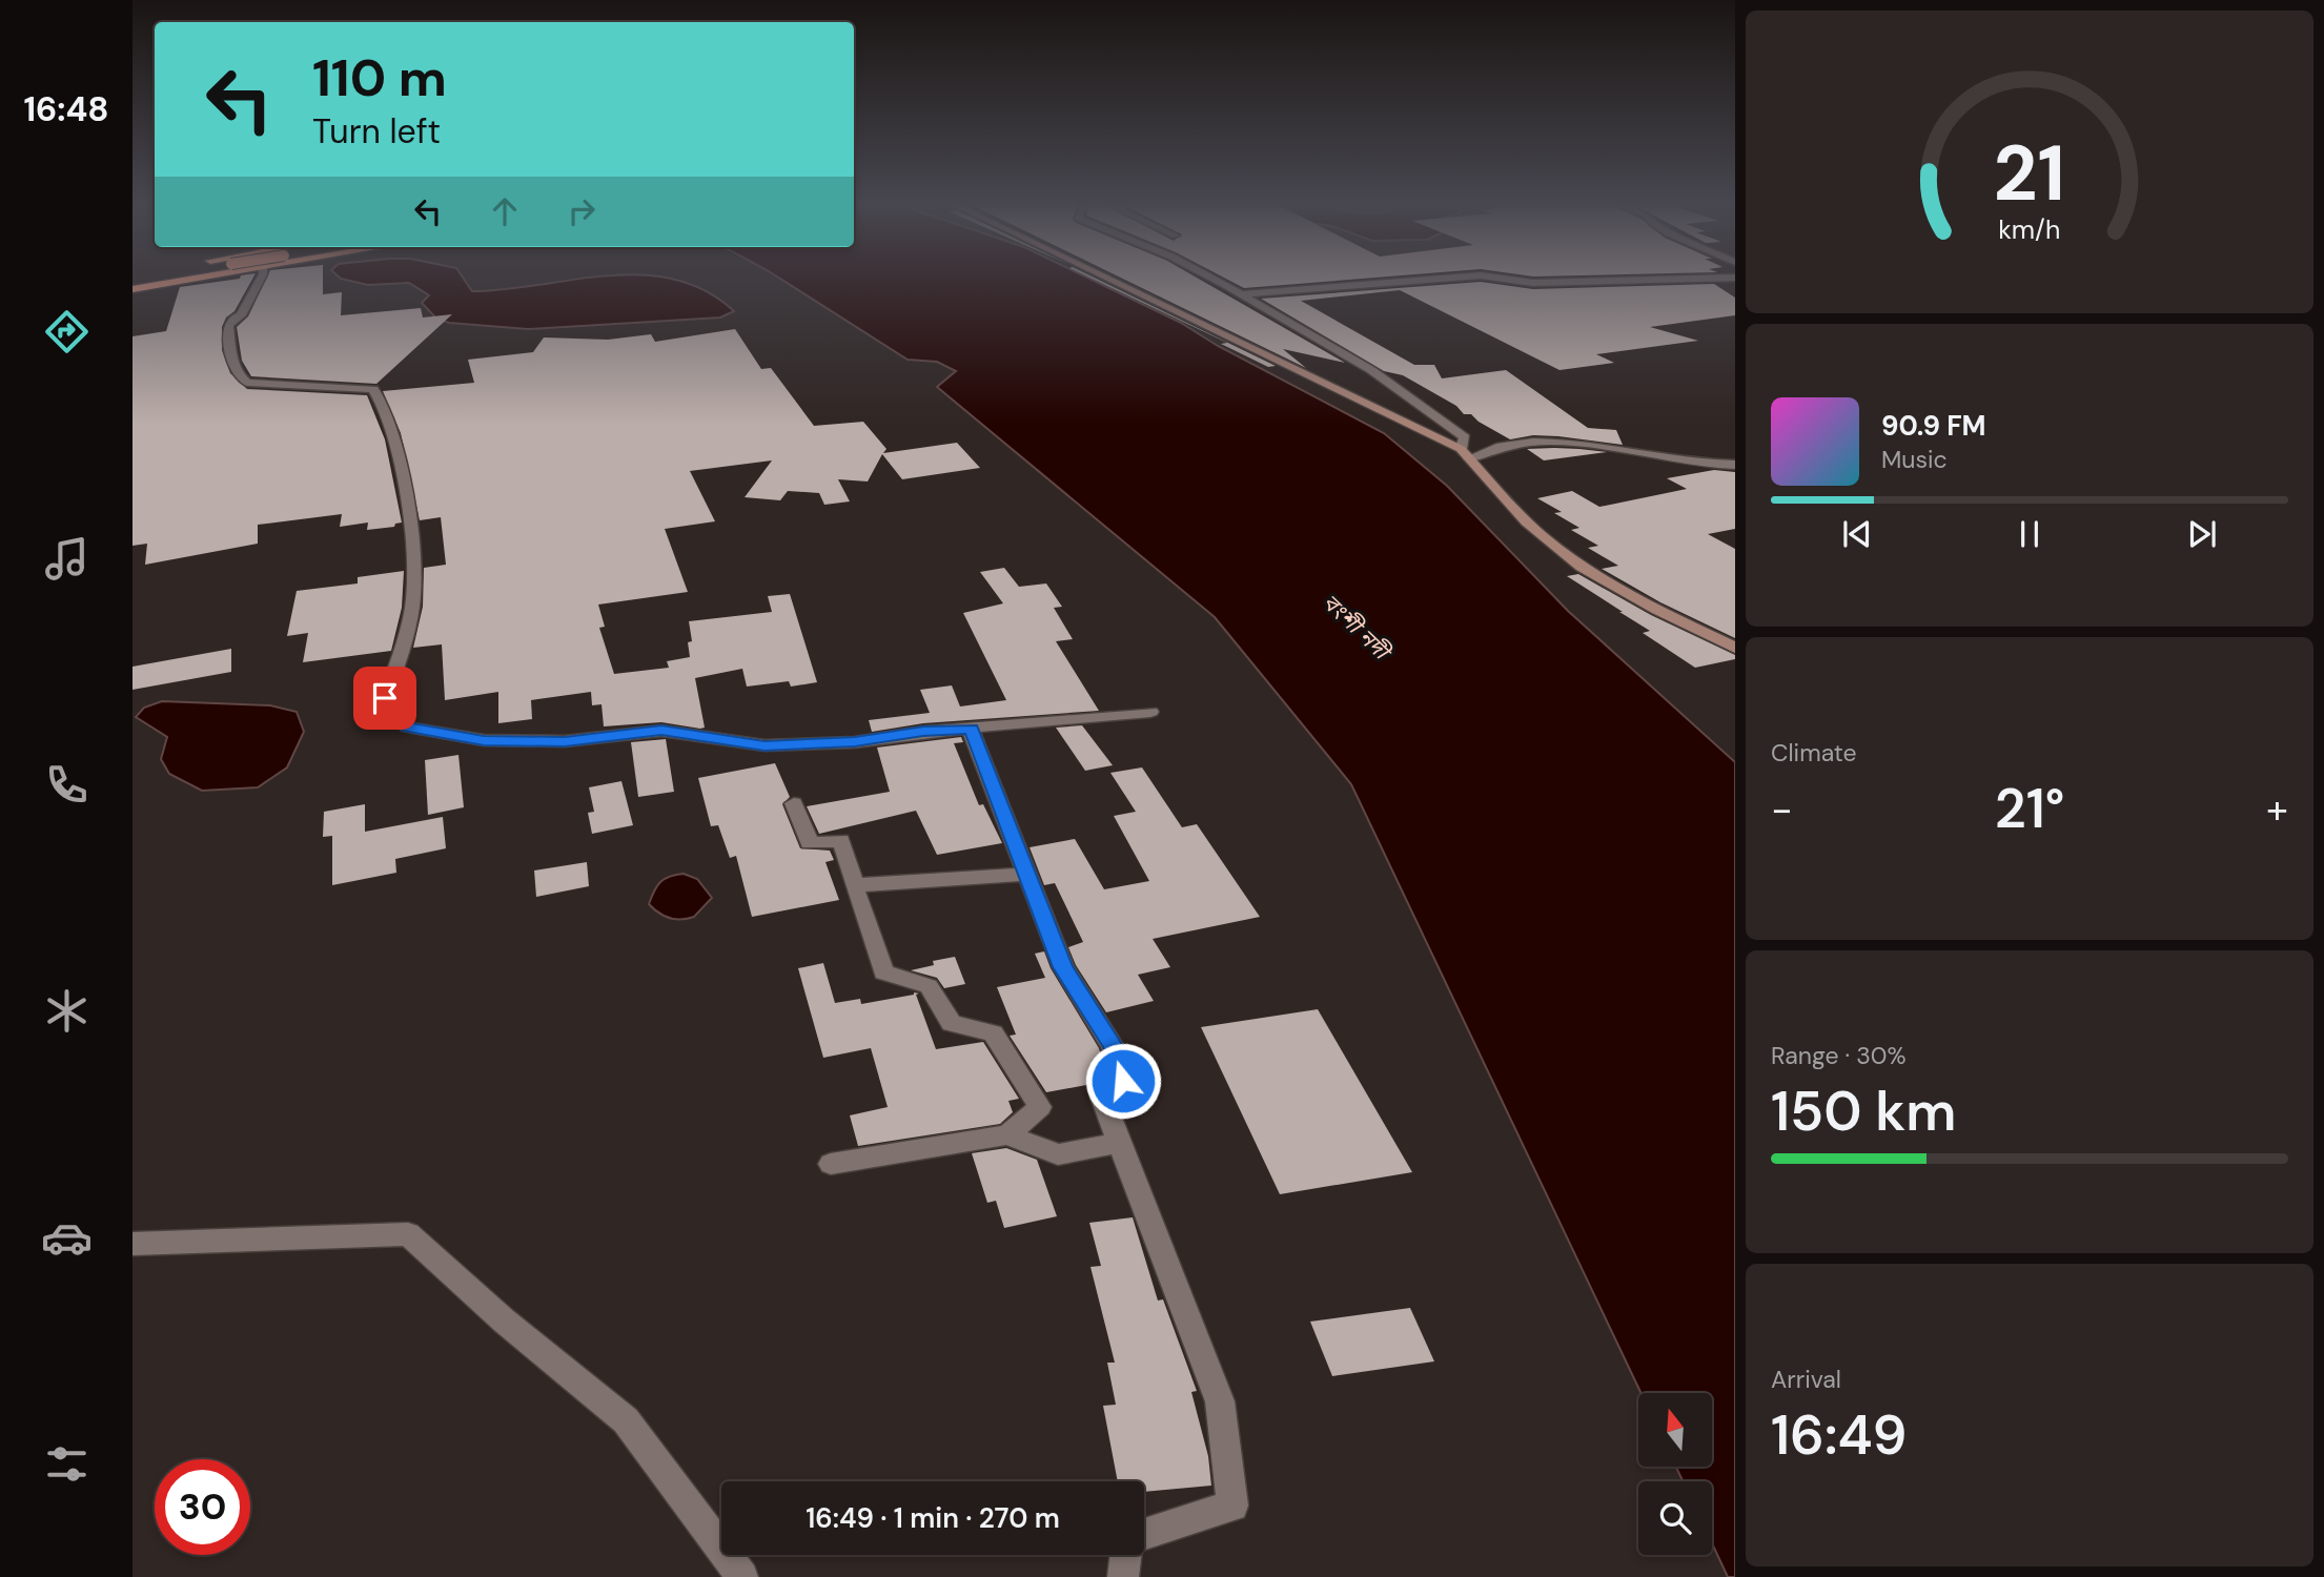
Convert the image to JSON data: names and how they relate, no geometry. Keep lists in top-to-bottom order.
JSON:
{
  "water": ["বংশী নদী"],
  "north": "top",
  "page": {
    "tabs": "16:48",
    "turn": ["110 m", "Turn left"],
    "song": ["90.9 FM", "Music"],
    "tile": [
      "Climate",
      ["Range · 30%", "150 km"],
      ["Arrival", "16:49"]
    ],
    "heat": ["−", "21°", "+"],
    "limit": "30",
    "trip": "16:49 · 1 min · 270 m",
    "gauge": ["21", "km/h"]
  }
}
